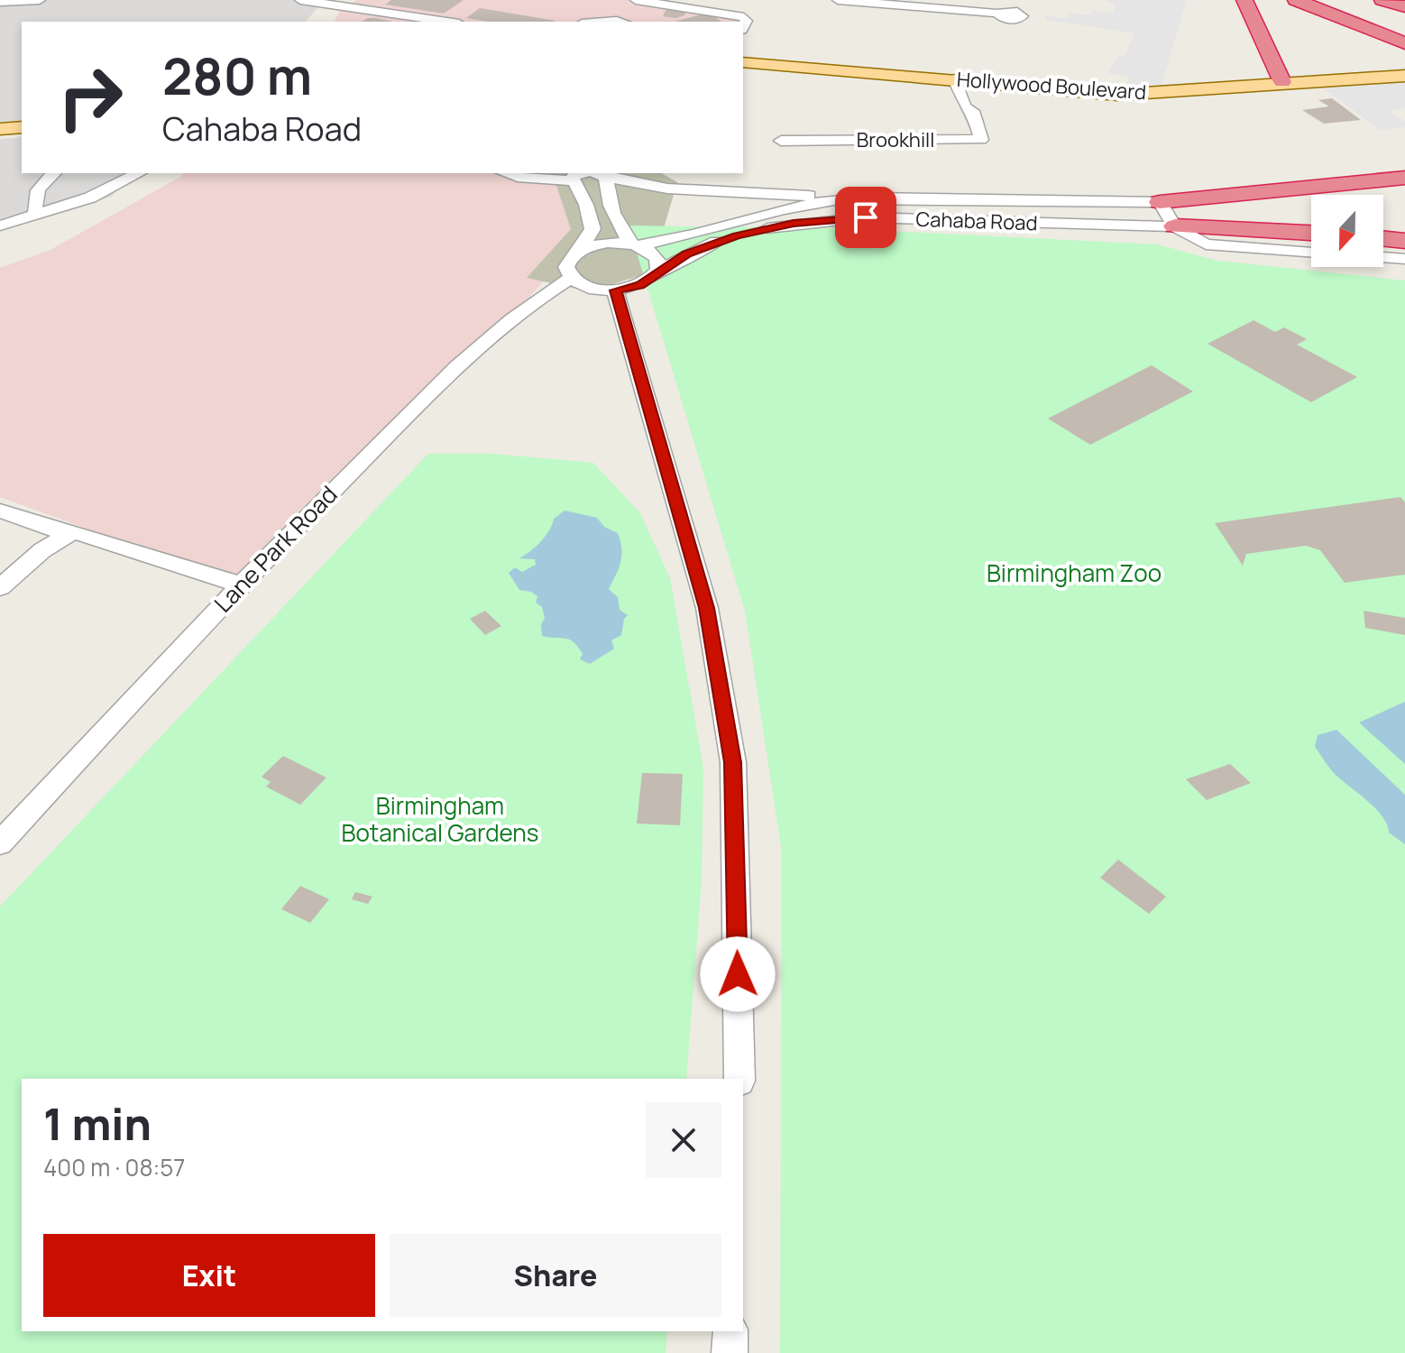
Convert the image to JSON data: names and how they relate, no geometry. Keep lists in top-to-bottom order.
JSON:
{
  "streets": {
    "main road": ["Hollywood Boulevard"],
    "street": ["Brookhill", "Cahaba Road", "Lane Park Road"]
  },
  "crossings": [
    ["Hollywood Boulevard", "Brookhill"]
  ],
  "parks": ["Birmingham Zoo", "Birmingham Botanical Gardens"],
  "north": "bottom",
  "page": {
    "turn": ["280 m", "Cahaba Road"],
    "heading": ["1 min", "400 m · 08:57"],
    "buttons": ["Exit", "Share"]
  }
}
